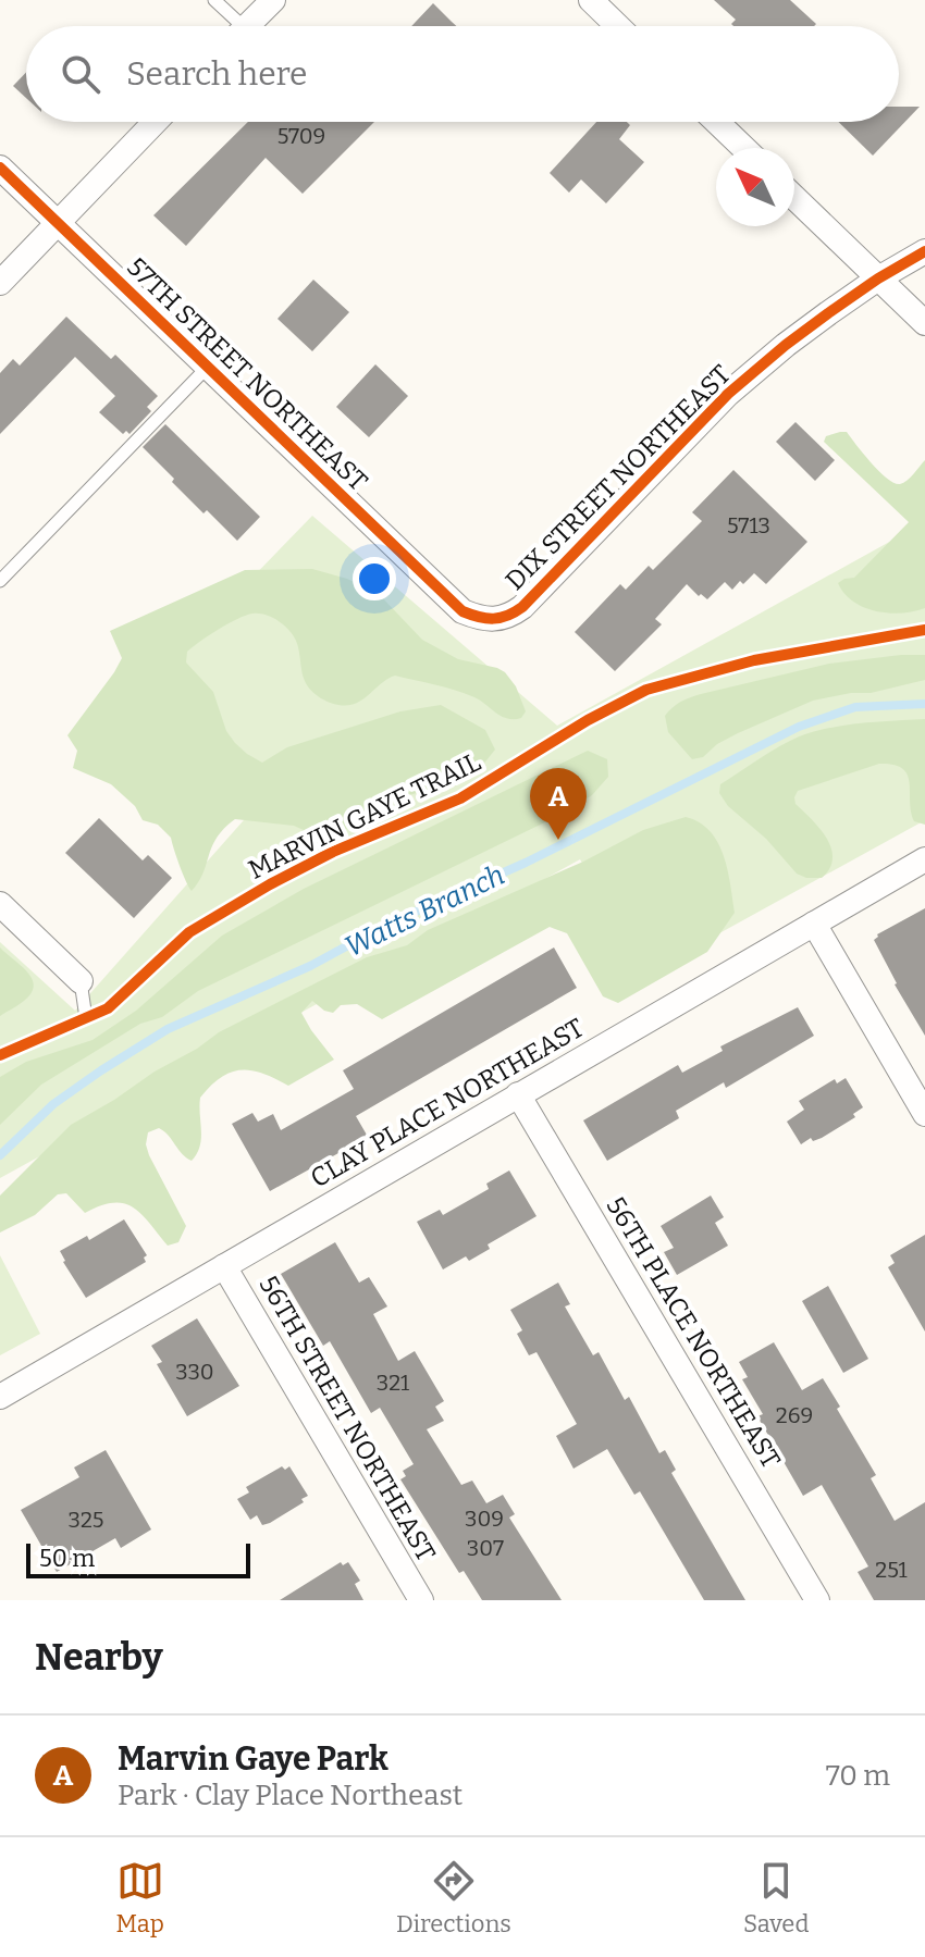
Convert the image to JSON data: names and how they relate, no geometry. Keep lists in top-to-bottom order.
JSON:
{
  "streets": {
    "street": [
      "57TH STREET NORTHEAST",
      "DIX STREET NORTHEAST",
      "CLAY PLACE NORTHEAST",
      "56TH PLACE NORTHEAST",
      "56TH STREET NORTHEAST"
    ],
    "cycle path": ["MARVIN GAYE TRAIL"]
  },
  "crossings": [
    ["57TH STREET NORTHEAST", "DIX STREET NORTHEAST"],
    ["CLAY PLACE NORTHEAST", "56TH PLACE NORTHEAST"],
    ["CLAY PLACE NORTHEAST", "56TH STREET NORTHEAST"]
  ],
  "water": ["Watts Branch"],
  "house_numbers": [
    "5709",
    "5713",
    "330",
    "321",
    "269",
    "309",
    "325",
    "307",
    "251"
  ],
  "scale_bar": "50 m",
  "north": "top left",
  "page": {
    "search": "Search here",
    "pins": "A",
    "scale": "50 m",
    "heading": "Nearby",
    "list": [
      {
        "mark": "A",
        "name": "Marvin Gaye Park",
        "note": "Park · Clay Place Northeast",
        "value": "70 m"
      }
    ],
    "nav": ["Map", "Directions", "Saved"]
  }
}
